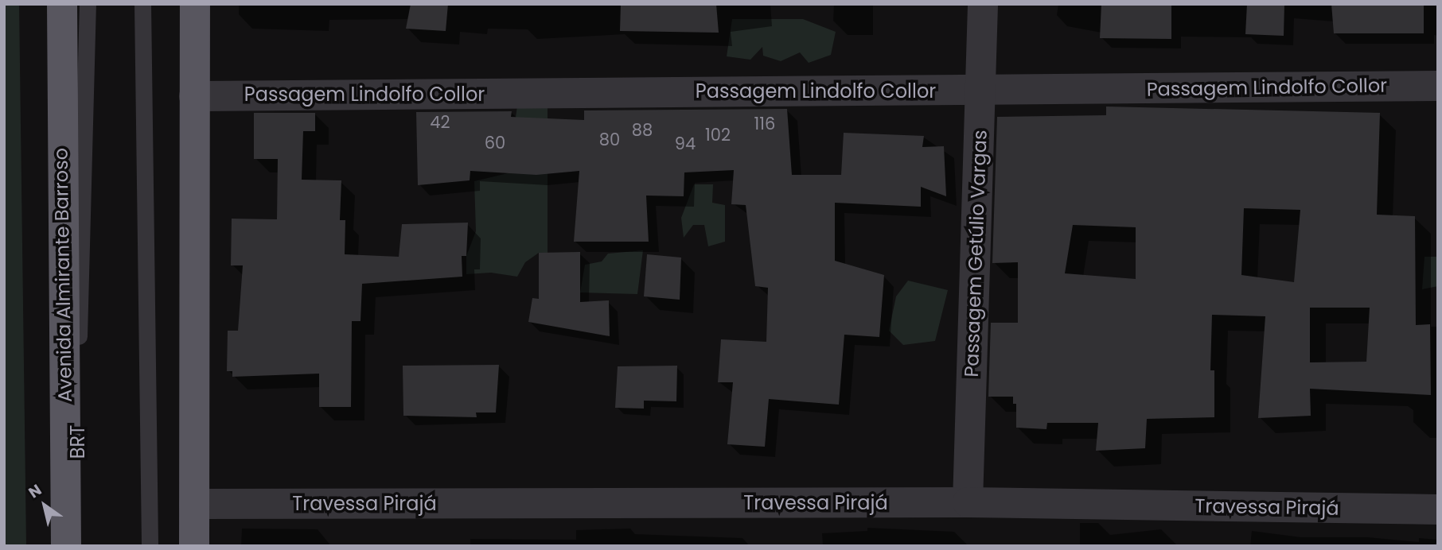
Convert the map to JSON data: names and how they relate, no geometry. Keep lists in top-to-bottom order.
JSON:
{
  "streets": {
    "highway": ["Avenida Almirante Barroso"],
    "street": ["Passagem Lindolfo Collor", "Passagem Getúlio Vargas", "Travessa Pirajá"],
    "lane": ["BRT"]
  },
  "crossings": [
    ["Passagem Lindolfo Collor", "Passagem Getúlio Vargas"],
    ["Passagem Getúlio Vargas", "Travessa Pirajá"]
  ],
  "house_numbers": [
    "42",
    "116",
    "88",
    "102",
    "80",
    "60",
    "94"
  ],
  "north": "top left"
}
